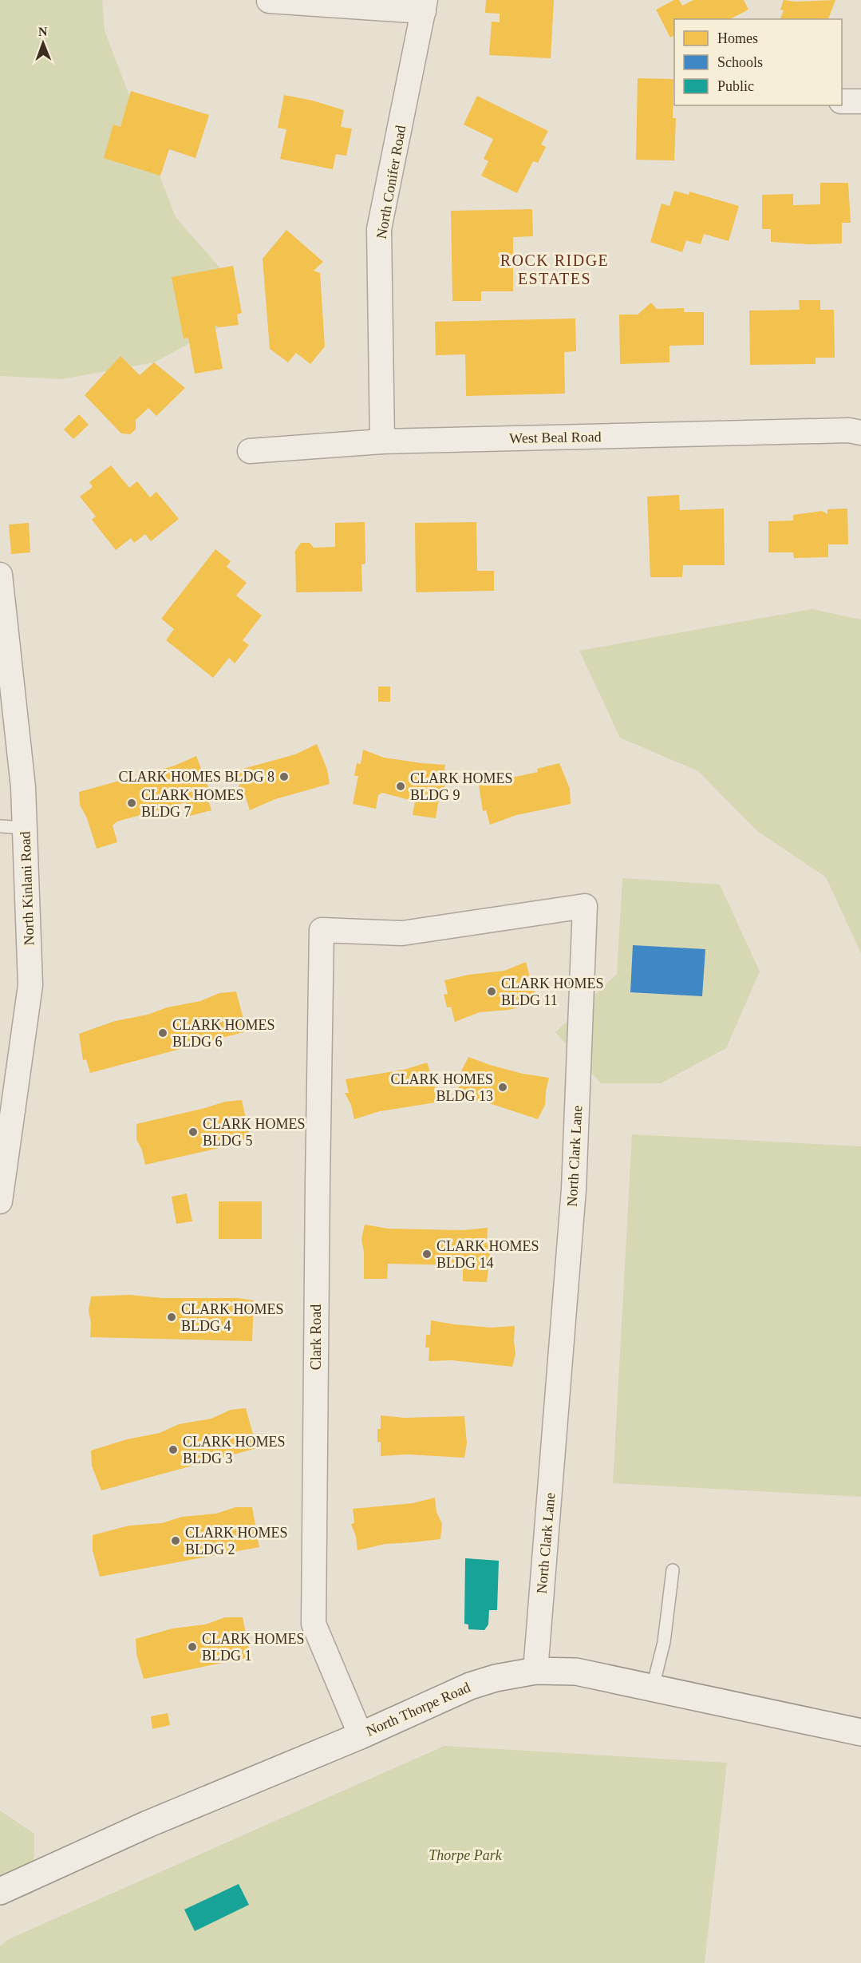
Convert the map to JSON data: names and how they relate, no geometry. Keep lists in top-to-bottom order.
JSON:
{
  "streets": {
    "street": [
      "North Conifer Road",
      "West Beal Road",
      "North Kinlani Road",
      "North Clark Lane",
      "Clark Road",
      "North Thorpe Road"
    ]
  },
  "crossings": [
    ["North Conifer Road", "West Beal Road"],
    ["North Clark Lane", "Clark Road"],
    ["North Clark Lane", "North Thorpe Road"],
    ["Clark Road", "North Thorpe Road"]
  ],
  "districts": ["ROCK RIDGE ESTATES"],
  "parks": ["Thorpe Park"],
  "places": [
    "CLARK HOMES BLDG 8",
    "CLARK HOMES BLDG 9",
    "CLARK HOMES BLDG 7",
    "CLARK HOMES BLDG 11",
    "CLARK HOMES BLDG 6",
    "CLARK HOMES BLDG 13",
    "CLARK HOMES BLDG 5",
    "CLARK HOMES BLDG 14",
    "CLARK HOMES BLDG 4",
    "CLARK HOMES BLDG 3",
    "CLARK HOMES BLDG 2",
    "CLARK HOMES BLDG 1"
  ],
  "legend": ["Homes", "Schools", "Public"],
  "north": "top"
}
